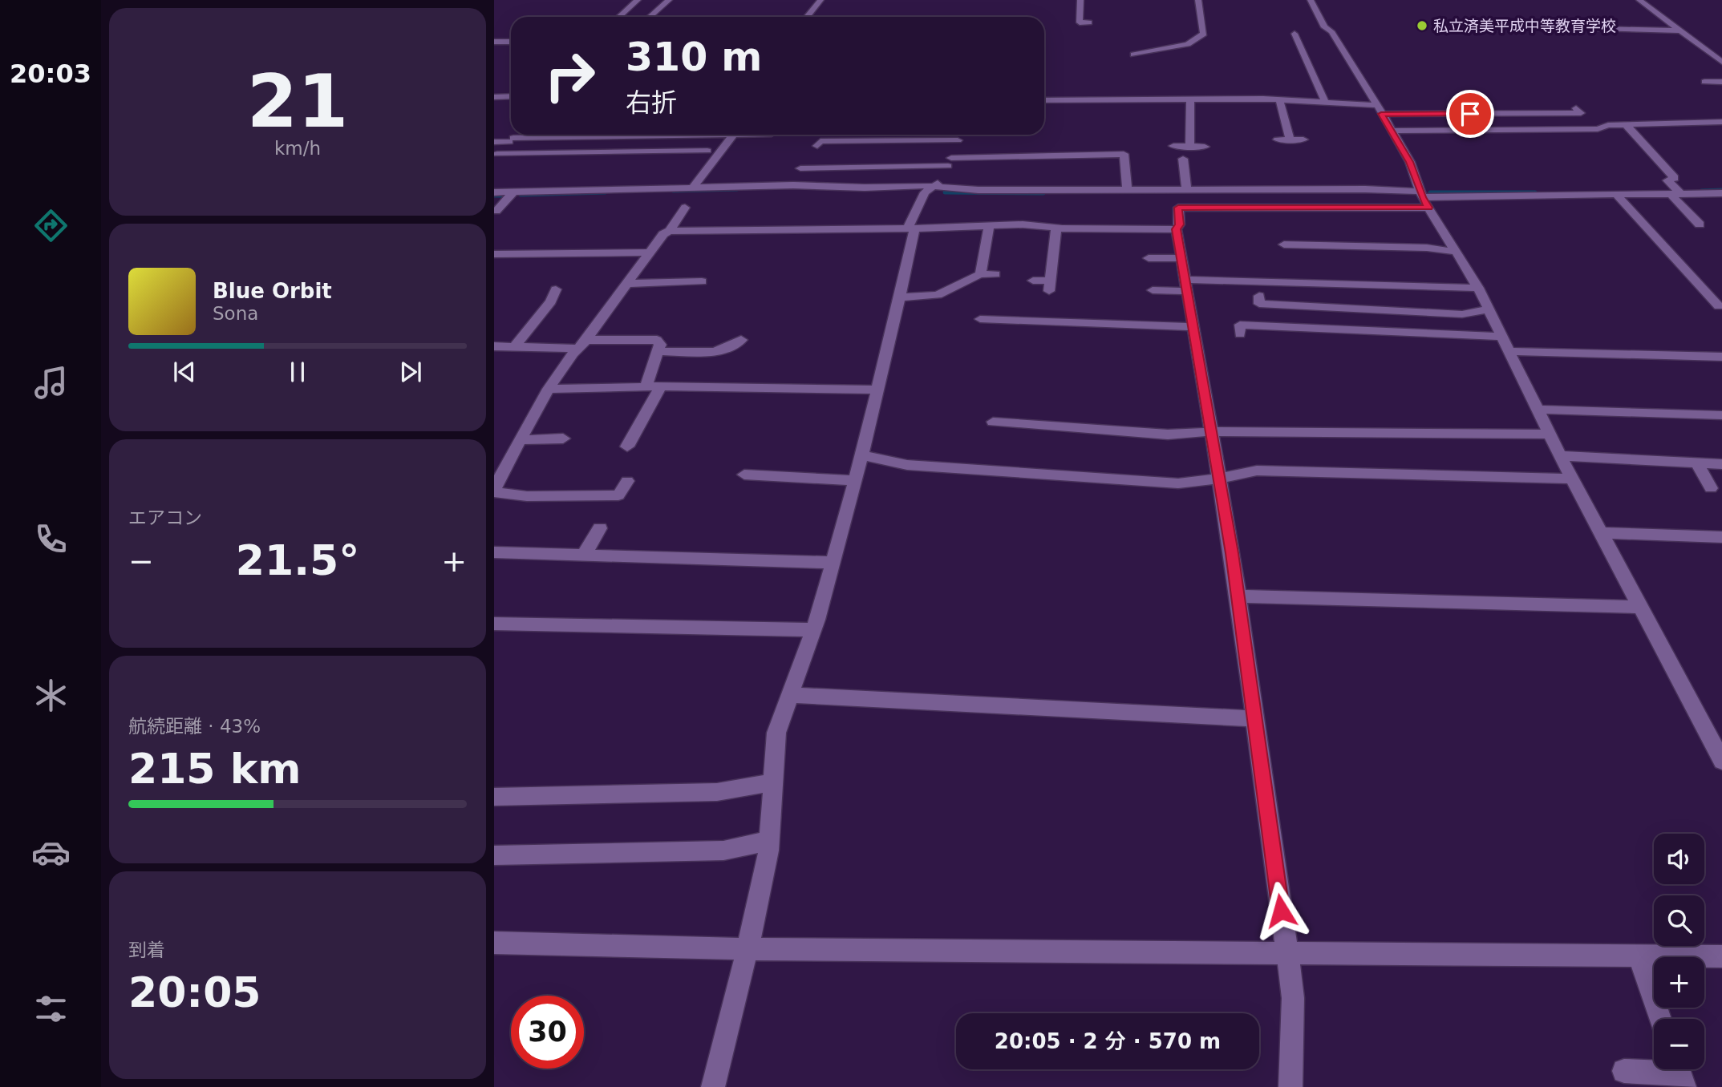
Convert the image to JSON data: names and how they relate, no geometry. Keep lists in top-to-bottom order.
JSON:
{
  "places": ["私立済美平成中等教育学校"],
  "page": {
    "tabs": "20:03",
    "tile": [
      ["21", "km/h"],
      "エアコン",
      ["航続距離 · 43%", "215 km"],
      ["到着", "20:05"]
    ],
    "turn": ["310 m", "右折"],
    "song": ["Blue Orbit", "Sona"],
    "heat": ["−", "21.5°", "+"],
    "map_buttons": ["+", "−"],
    "limit": "30",
    "trip": "20:05 · 2 分 · 570 m"
  }
}
